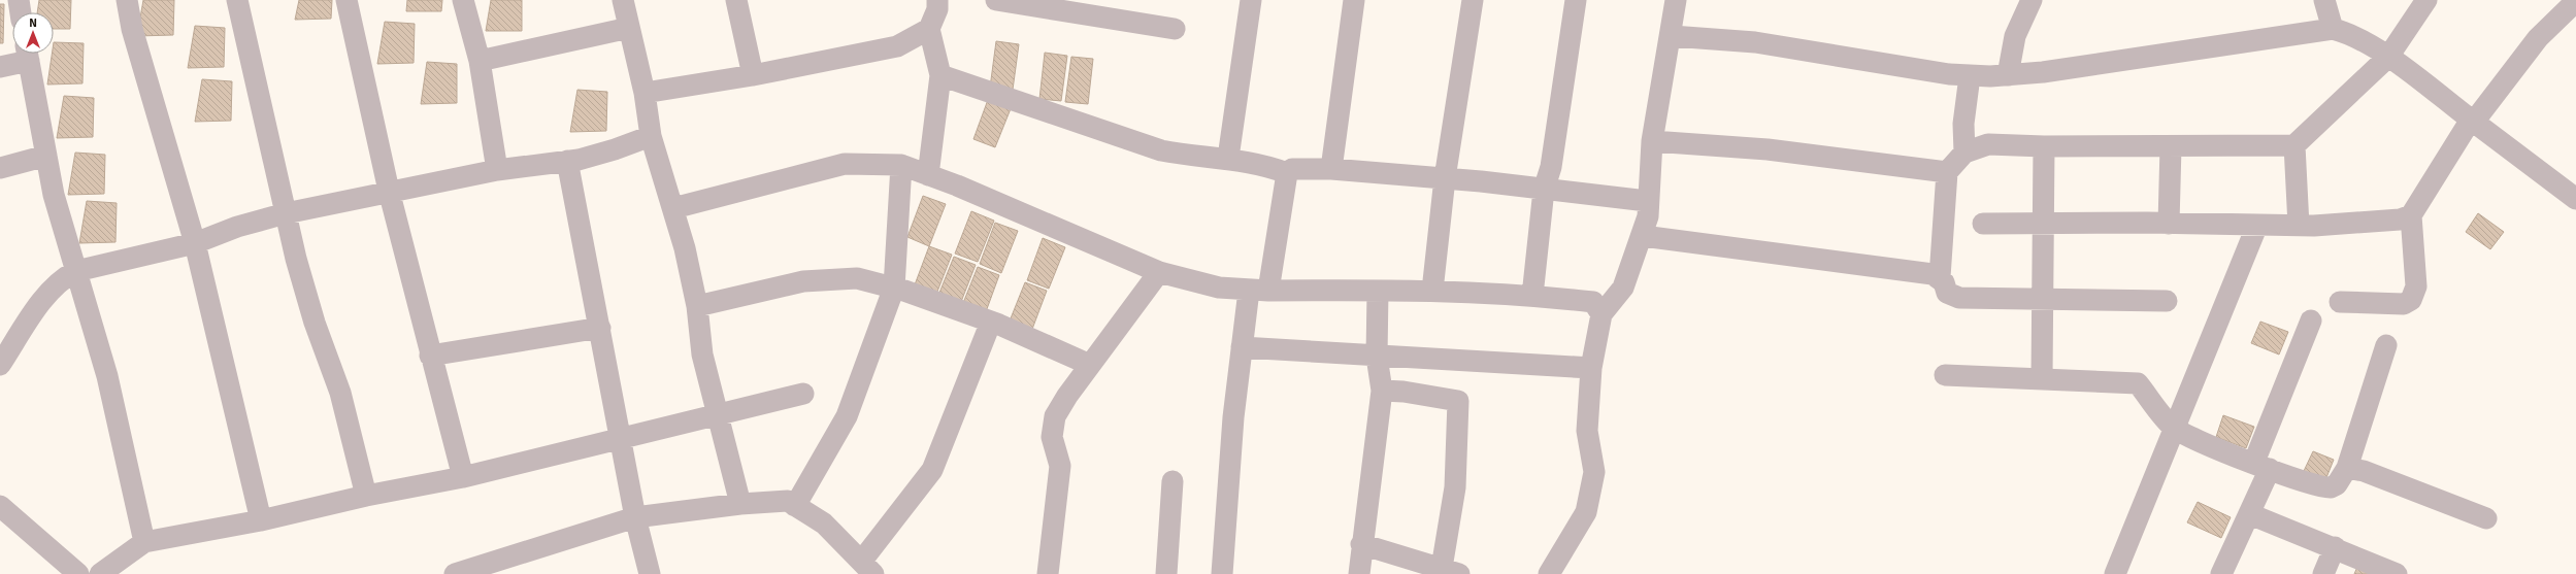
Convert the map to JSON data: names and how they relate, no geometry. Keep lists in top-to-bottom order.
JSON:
{
  "north": "top"
}
